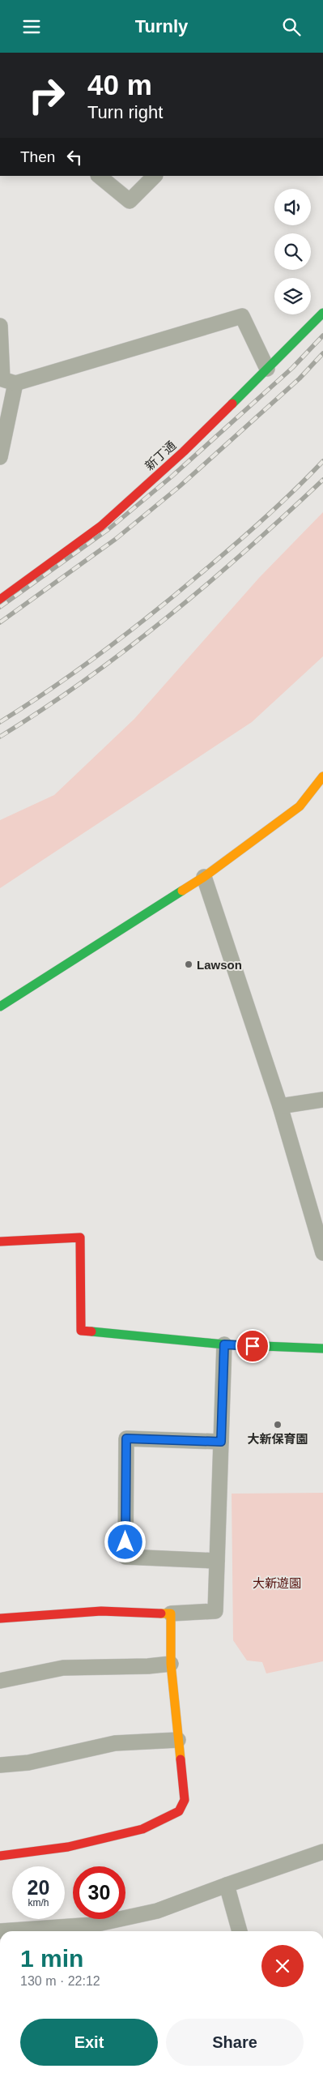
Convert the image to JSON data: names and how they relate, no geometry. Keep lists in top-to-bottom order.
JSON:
{
  "streets": {
    "street": ["新丁通"]
  },
  "parks": ["大新遊園"],
  "places": ["Lawson", "大新保育園"],
  "page": {
    "header": "Turnly",
    "turn": ["40 m", "Turn right"],
    "then": "Then",
    "speed": "20 km/h",
    "limit": "30",
    "heading": ["1 min", "130 m · 22:12"],
    "buttons": ["Exit", "Share"]
  }
}
